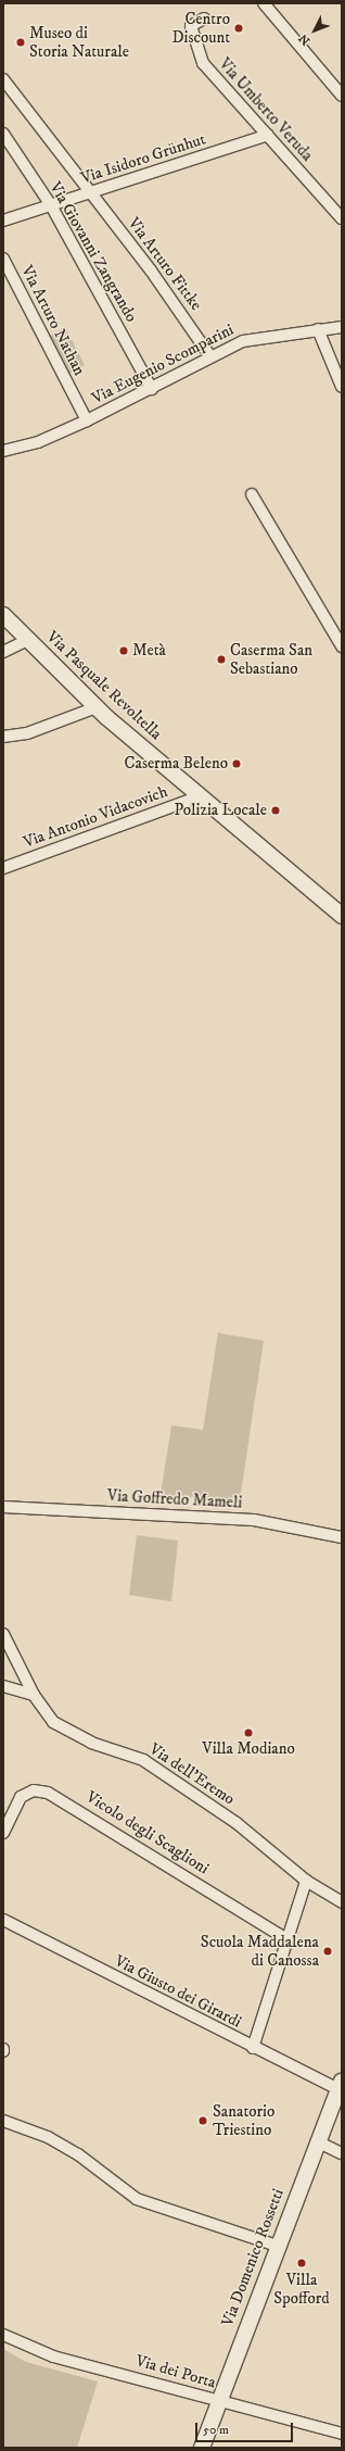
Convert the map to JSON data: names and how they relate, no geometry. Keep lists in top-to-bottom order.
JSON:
{
  "streets": {
    "main road": ["Via Pasquale Revoltella", "Via Domenico Rossetti"],
    "street": [
      "Via Umberto Veruda",
      "Via Isidoro Grünhut",
      "Via Giovanni Zangrando",
      "Via Arturo Fittke",
      "Via Arturo Nathan",
      "Via Eugenio Scomparini",
      "Via Antonio Vidacovich",
      "Via Goffredo Mameli",
      "Via dell'Eremo",
      "Vicolo degli Scaglioni",
      "Via Giusto dei Girardi",
      "Via dei Porta"
    ]
  },
  "crossings": [
    ["Via Umberto Veruda", "Via Isidoro Grünhut"],
    ["Via Isidoro Grünhut", "Via Giovanni Zangrando"],
    ["Via Isidoro Grünhut", "Via Arturo Fittke"],
    ["Via Giovanni Zangrando", "Via Eugenio Scomparini"],
    ["Via Arturo Fittke", "Via Eugenio Scomparini"],
    ["Via Arturo Nathan", "Via Eugenio Scomparini"],
    ["Via Pasquale Revoltella", "Via Antonio Vidacovich"],
    ["Via Giusto dei Girardi", "Via Domenico Rossetti"],
    ["Via Domenico Rossetti", "Via dei Porta"]
  ],
  "places": [
    "Centro Discount",
    "Museo di Storia Naturale",
    "Metà",
    "Caserma San Sebastiano",
    "Caserma Beleno",
    "Polizia Locale",
    "Villa Modiano",
    "Scuola Maddalena di Canossa",
    "Sanatorio Triestino",
    "Villa Spofford"
  ],
  "scale_bar": "50 m",
  "north": "bottom left"
}
